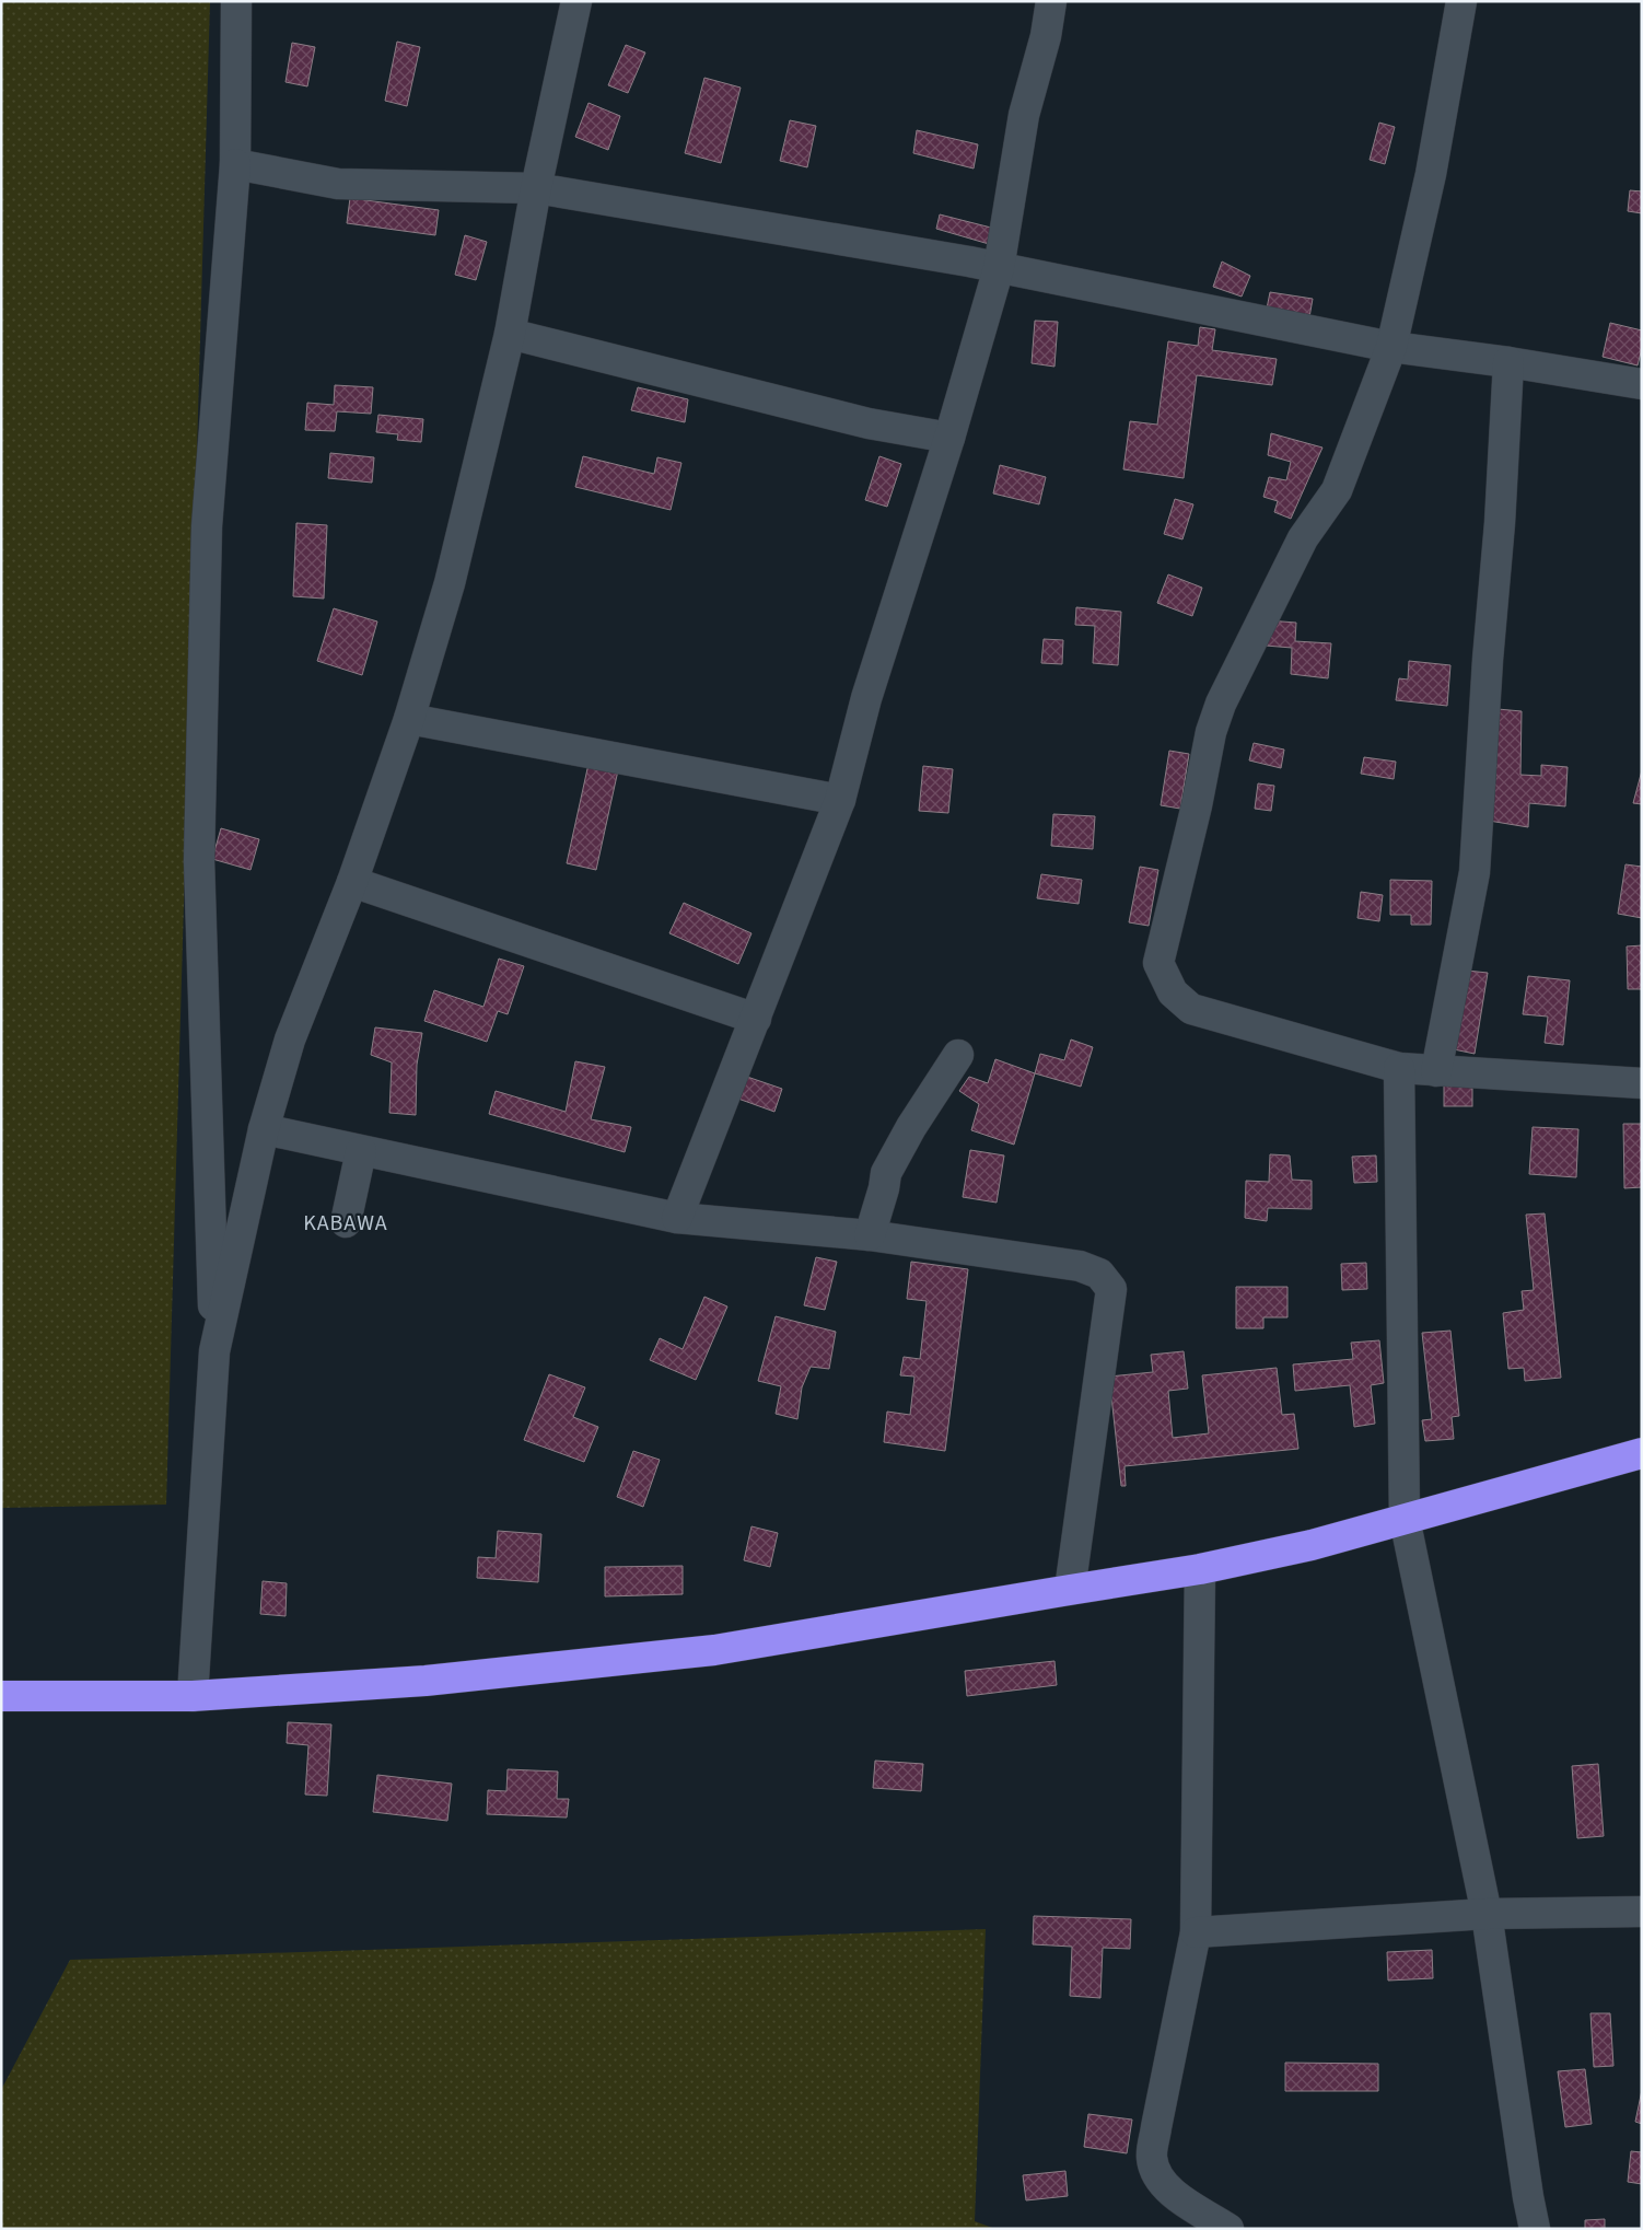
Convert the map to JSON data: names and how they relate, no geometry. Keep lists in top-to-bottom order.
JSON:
{
  "districts": ["KABAWA"]
}
